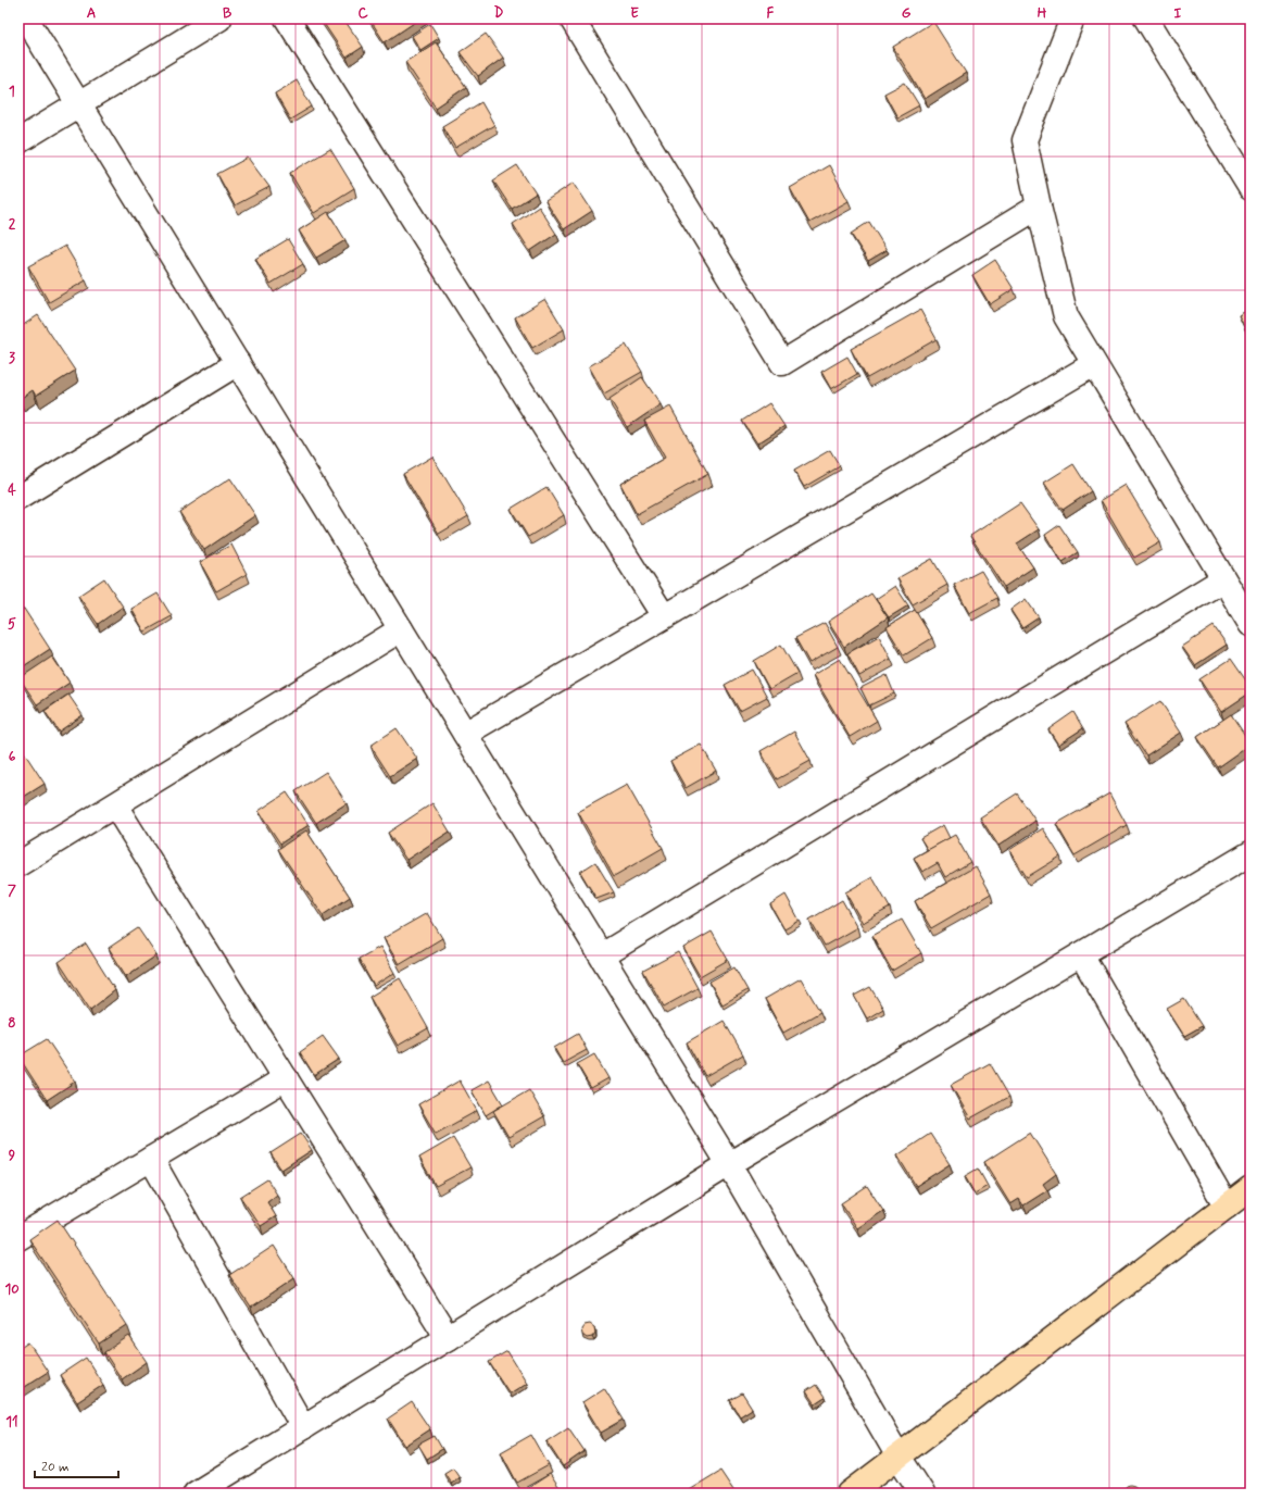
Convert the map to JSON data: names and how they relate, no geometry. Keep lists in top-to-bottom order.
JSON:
{
  "scale_bar": "20 m",
  "grid": {
    "columns": [
      "A",
      "B",
      "C",
      "D",
      "E",
      "F",
      "G",
      "H",
      "I"
    ],
    "rows": [
      "1",
      "2",
      "3",
      "4",
      "5",
      "6",
      "7",
      "8",
      "9",
      "10",
      "11"
    ]
  }
}
